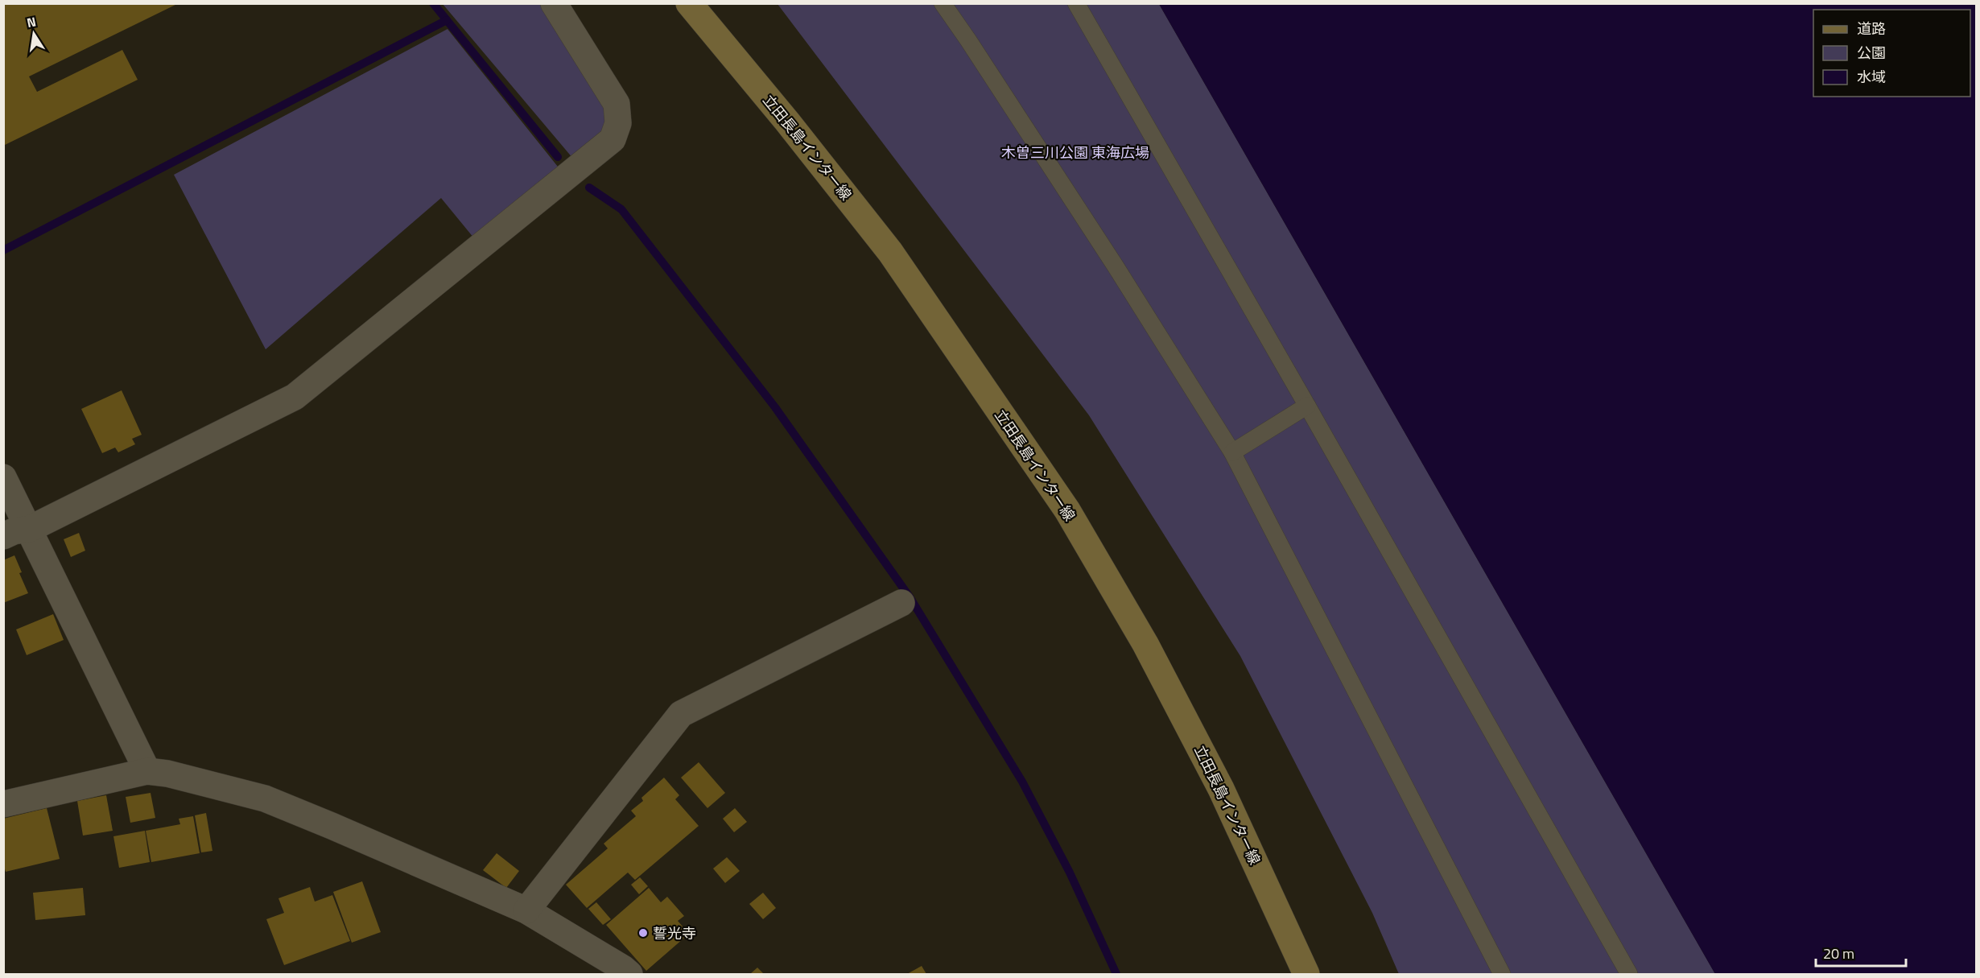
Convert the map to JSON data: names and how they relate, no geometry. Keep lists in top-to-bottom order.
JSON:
{
  "streets": {
    "main road": ["立田長島インター線"]
  },
  "parks": ["木曽三川公園 東海広場"],
  "places": ["誓光寺"],
  "legend": ["道路", "公園", "水域"],
  "scale_bar": "20 m",
  "north": "top"
}
